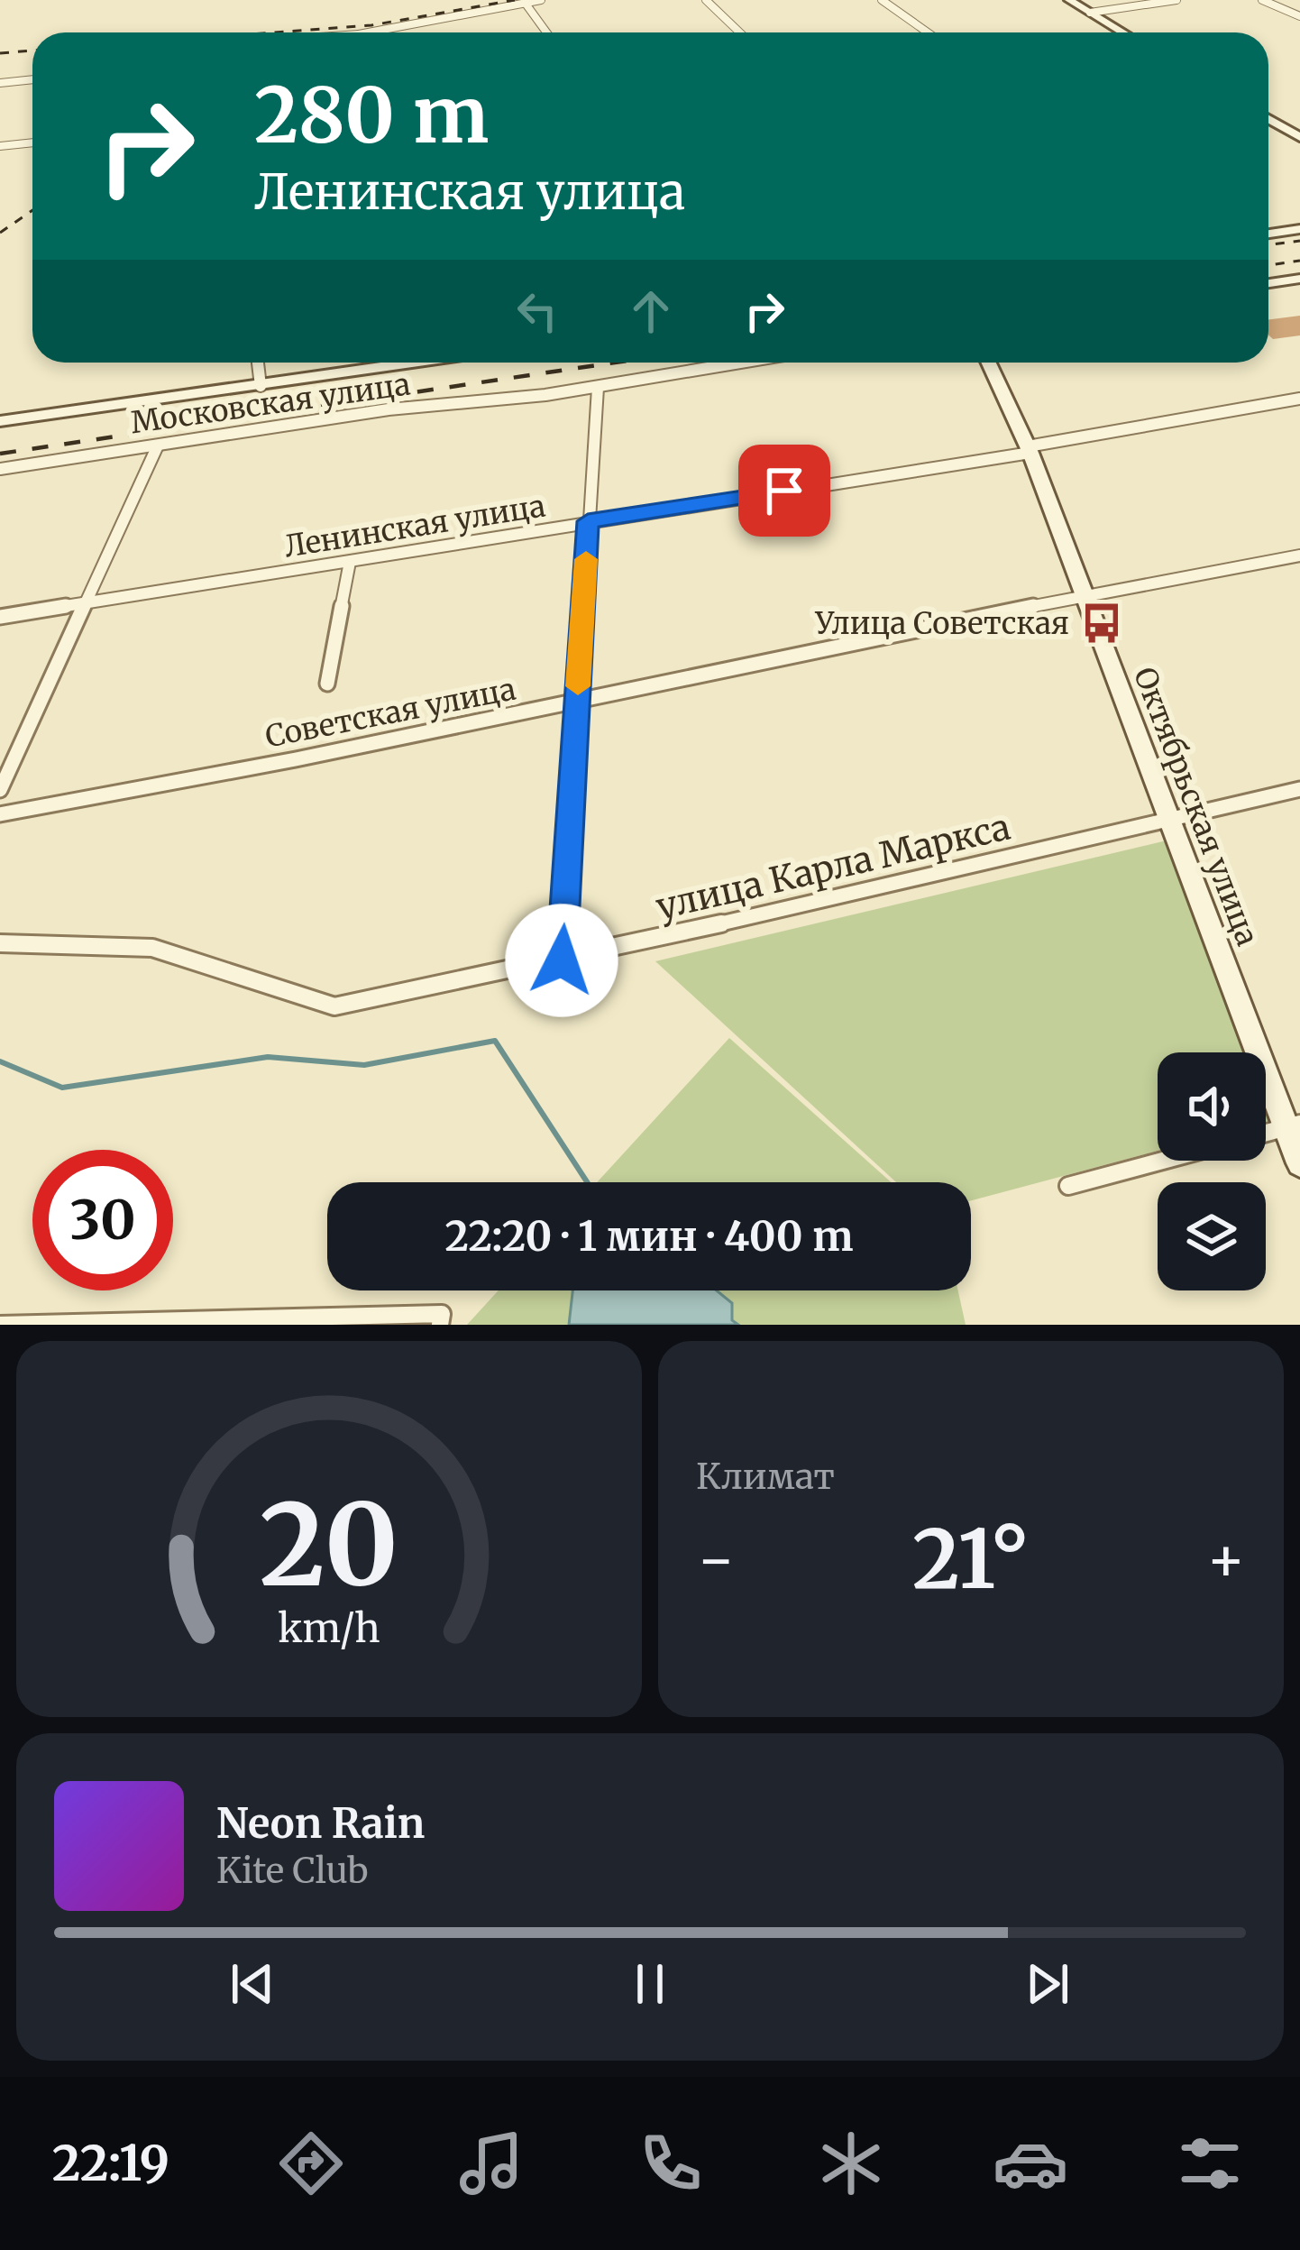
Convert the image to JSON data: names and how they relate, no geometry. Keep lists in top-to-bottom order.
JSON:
{
  "streets": {
    "main road": ["Октябрьская улица"],
    "street": [
      "Московская улица",
      "Ленинская улица",
      "Советская улица",
      "улица Карла Маркса"
    ]
  },
  "crossings": [
    ["Ленинская улица", "Октябрьская улица"],
    ["Советская улица", "Октябрьская улица"],
    ["Октябрьская улица", "улица Карла Маркса"]
  ],
  "places": {
    "bus stop": ["Улица Советская"]
  },
  "page": {
    "turn": ["280 m", "Ленинская улица"],
    "limit": "30",
    "trip": "22:20 · 1 мин · 400 m",
    "tile": "Климат",
    "heat": ["−", "21°", "+"],
    "song": ["Neon Rain", "Kite Club"],
    "tabs": "22:19",
    "gauge": ["20", "km/h"]
  }
}
